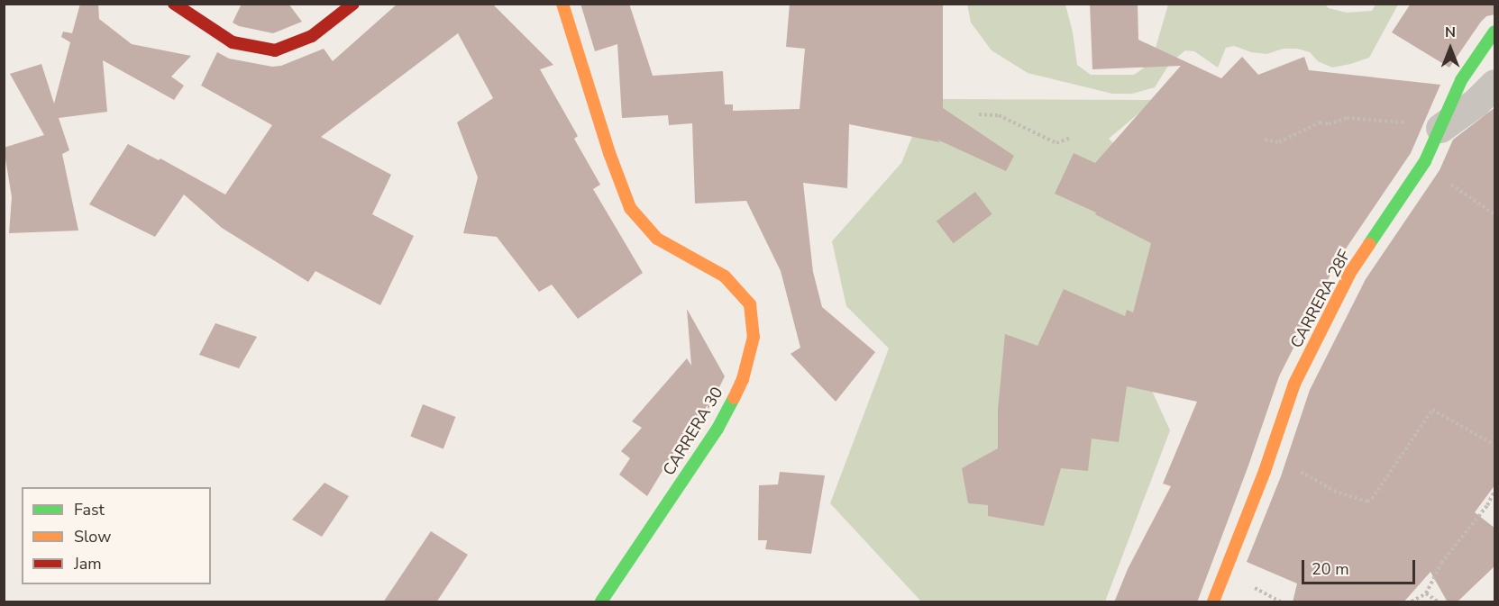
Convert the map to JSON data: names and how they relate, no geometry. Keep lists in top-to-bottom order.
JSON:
{
  "streets": {
    "street": ["CARRERA 28F", "CARRERA 30"]
  },
  "legend": ["Fast", "Slow", "Jam"],
  "scale_bar": "20 m",
  "north": "top"
}
